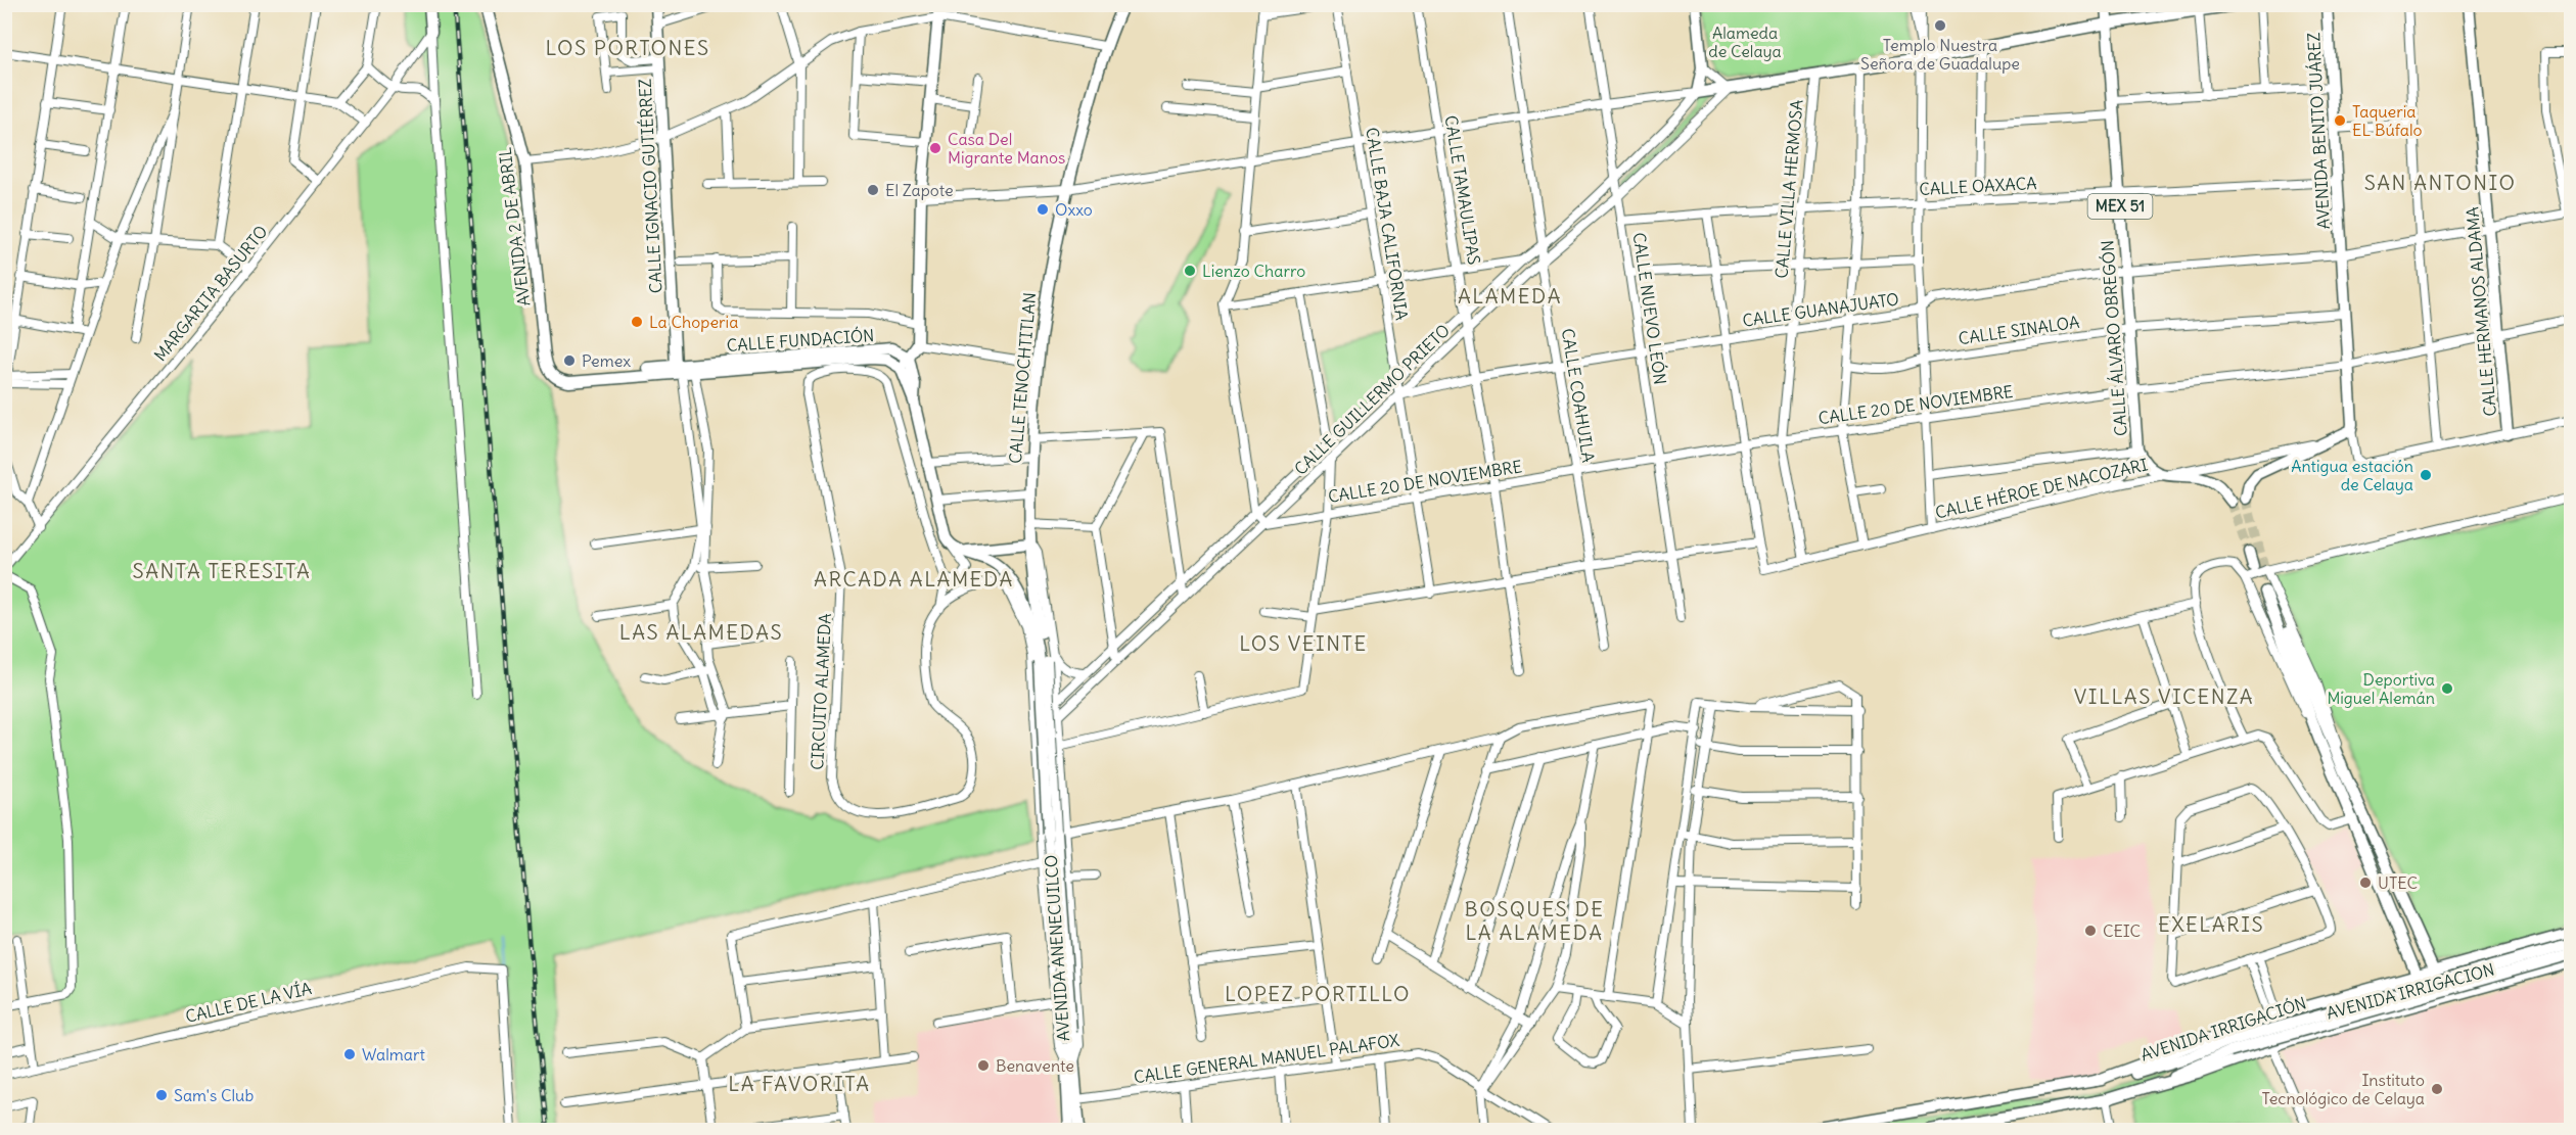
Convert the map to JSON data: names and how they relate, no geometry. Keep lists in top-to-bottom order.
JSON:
{
  "streets": {
    "main road": [
      "AVENIDA BENITO JUÁREZ",
      "CALLE IGNACIO GUTIÉRREZ",
      "MEX 51",
      "AVENIDA 2 DE ABRIL",
      "CALLE HERMANOS ALDAMA",
      "CALLE ÁLVARO OBREGÓN",
      "CALLE FUNDACIÓN",
      "CALLE TENOCHTITLAN",
      "AVENIDA ANENECUILCO",
      "AVENIDA IRRIGACION",
      "AVENIDA IRRIGACIÓN"
    ],
    "street": [
      "CALLE OAXACA",
      "CALLE VILLA HERMOSA",
      "CALLE TAMAULIPAS",
      "CALLE BAJA CALIFORNIA",
      "MARGARITA BASURTO",
      "CALLE NUEVO LEÓN",
      "CALLE GUANAJUATO",
      "CALLE SINALOA",
      "CALLE COAHUILA",
      "CALLE GUILLERMO PRIETO",
      "CALLE 20 DE NOVIEMBRE",
      "CALLE HÉROE DE NACOZARI",
      "CIRCUITO ALAMEDA",
      "CALLE DE LA VÍA",
      "CALLE GENERAL MANUEL PALAFOX"
    ]
  },
  "crossings": [
    ["AVENIDA BENITO JUÁREZ", "CALLE OAXACA"],
    ["AVENIDA BENITO JUÁREZ", "CALLE GUANAJUATO"],
    ["AVENIDA BENITO JUÁREZ", "CALLE SINALOA"],
    ["AVENIDA BENITO JUÁREZ", "CALLE 20 DE NOVIEMBRE"],
    ["CALLE IGNACIO GUTIÉRREZ", "CALLE FUNDACIÓN"],
    ["CALLE OAXACA", "CALLE VILLA HERMOSA"],
    ["CALLE OAXACA", "CALLE NUEVO LEÓN"],
    ["CALLE OAXACA", "CALLE ÁLVARO OBREGÓN"],
    ["CALLE VILLA HERMOSA", "CALLE GUANAJUATO"],
    ["CALLE VILLA HERMOSA", "CALLE 20 DE NOVIEMBRE"],
    ["CALLE VILLA HERMOSA", "CALLE HÉROE DE NACOZARI"],
    ["CALLE TAMAULIPAS", "CALLE GUANAJUATO"],
    ["CALLE TAMAULIPAS", "CALLE GUILLERMO PRIETO"],
    ["CALLE TAMAULIPAS", "CALLE 20 DE NOVIEMBRE"],
    ["CALLE BAJA CALIFORNIA", "CALLE GUANAJUATO"],
    ["CALLE BAJA CALIFORNIA", "CALLE GUILLERMO PRIETO"],
    ["CALLE BAJA CALIFORNIA", "CALLE 20 DE NOVIEMBRE"],
    ["AVENIDA 2 DE ABRIL", "CALLE FUNDACIÓN"],
    ["CALLE NUEVO LEÓN", "CALLE GUANAJUATO"],
    ["CALLE NUEVO LEÓN", "CALLE GUILLERMO PRIETO"],
    ["CALLE NUEVO LEÓN", "CALLE 20 DE NOVIEMBRE"],
    ["CALLE GUANAJUATO", "CALLE HERMANOS ALDAMA"],
    ["CALLE GUANAJUATO", "CALLE ÁLVARO OBREGÓN"],
    ["CALLE GUANAJUATO", "CALLE COAHUILA"],
    ["CALLE GUANAJUATO", "CALLE GUILLERMO PRIETO"],
    ["CALLE HERMANOS ALDAMA", "CALLE 20 DE NOVIEMBRE"],
    ["CALLE SINALOA", "CALLE ÁLVARO OBREGÓN"],
    ["CALLE ÁLVARO OBREGÓN", "CALLE 20 DE NOVIEMBRE"],
    ["CALLE ÁLVARO OBREGÓN", "CALLE HÉROE DE NACOZARI"],
    ["CALLE TENOCHTITLAN", "CALLE GUILLERMO PRIETO"],
    ["CALLE TENOCHTITLAN", "AVENIDA ANENECUILCO"],
    ["CALLE COAHUILA", "CALLE GUILLERMO PRIETO"],
    ["CALLE COAHUILA", "CALLE 20 DE NOVIEMBRE"],
    ["CALLE GUILLERMO PRIETO", "CALLE 20 DE NOVIEMBRE"],
    ["AVENIDA ANENECUILCO", "CALLE GENERAL MANUEL PALAFOX"],
    ["AVENIDA IRRIGACION", "AVENIDA IRRIGACIÓN"]
  ],
  "districts": [
    "LOS PORTONES",
    "SAN ANTONIO",
    "ALAMEDA",
    "SANTA TERESITA",
    "ARCADA ALAMEDA",
    "LAS ALAMEDAS",
    "LOS VEINTE",
    "VILLAS VICENZA",
    "BOSQUES DE LA ALAMEDA",
    "EXELARIS",
    "LOPEZ PORTILLO",
    "LA FAVORITA"
  ],
  "parks": ["Alameda de Celaya"],
  "places": [
    "Templo Nuestra Señora de Guadalupe",
    "Taqueria EL Búfalo",
    "Casa Del Migrante Manos",
    "El Zapote",
    "Oxxo",
    "Lienzo Charro",
    "La Choperia",
    "Pemex",
    "Antigua estación de Celaya",
    "Deportiva Miguel Alemán",
    "UTEC",
    "CEIC",
    "Walmart",
    "Benavente",
    "Instituto Tecnológico de Celaya",
    "Sam's Club"
  ]
}
